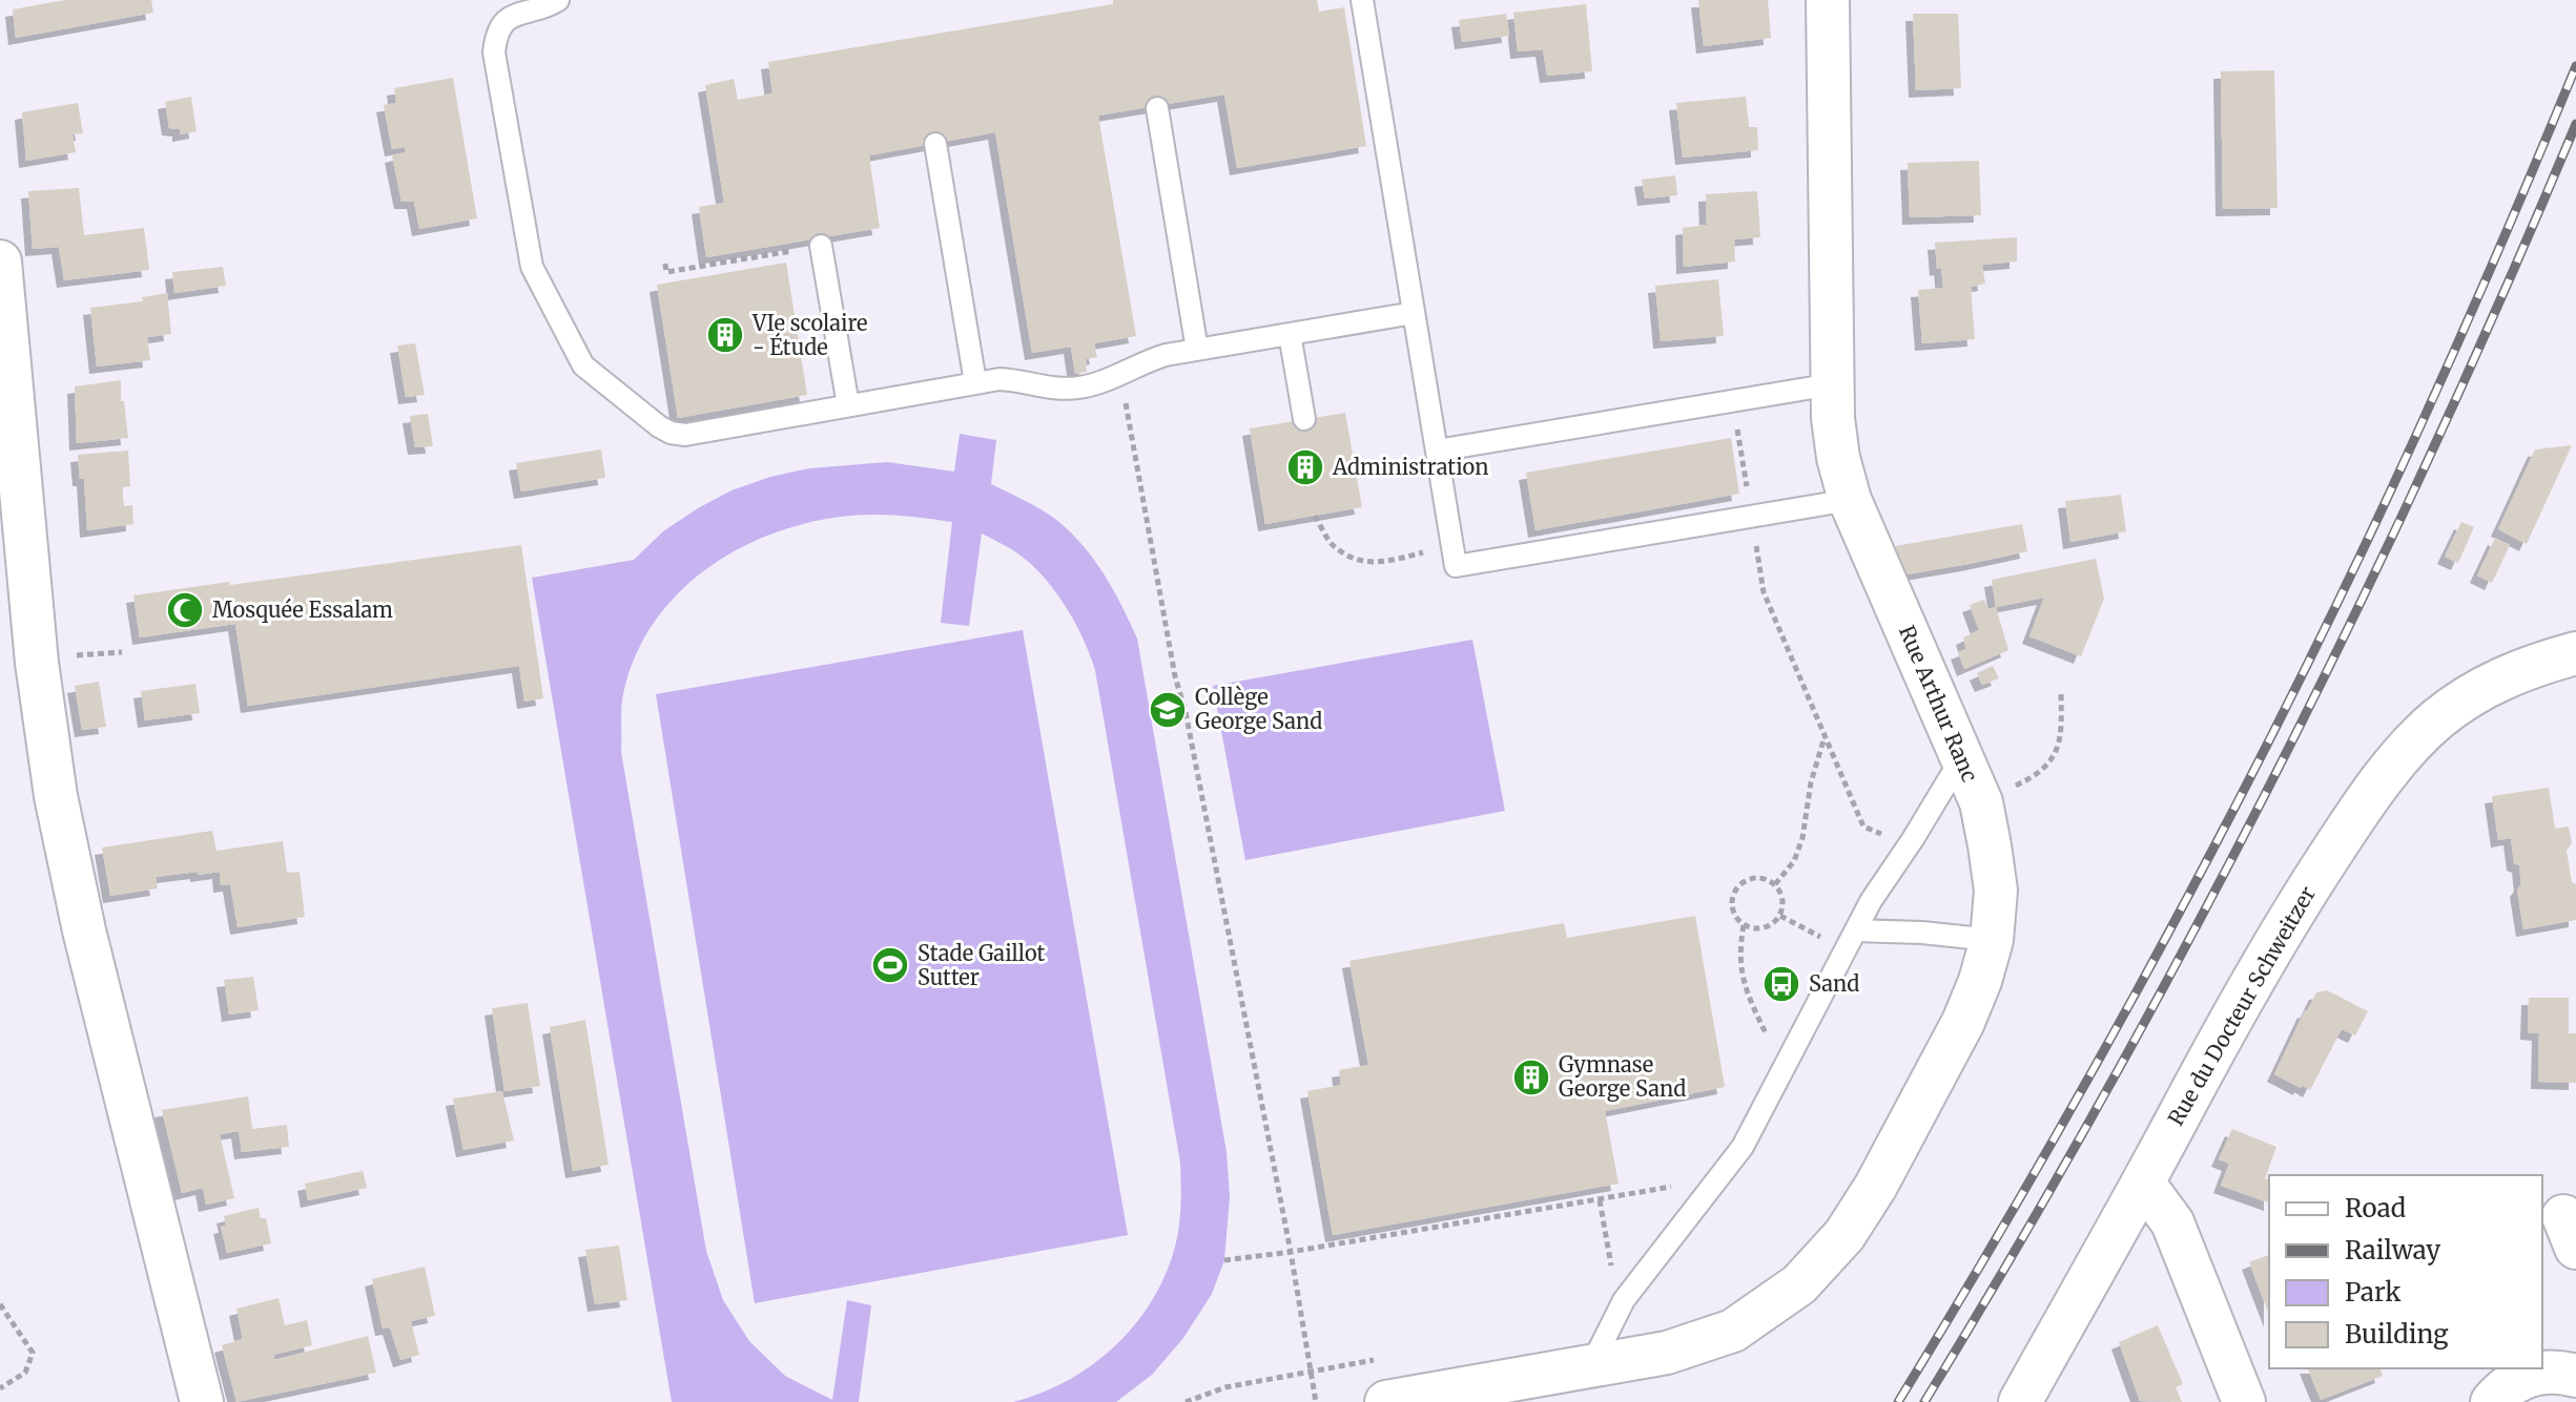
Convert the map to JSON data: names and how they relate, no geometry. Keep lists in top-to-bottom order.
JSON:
{
  "streets": {
    "street": ["Rue Arthur Ranc", "Rue du Docteur Schweitzer"]
  },
  "places": {
    "building": ["VIe scolaire - Étude", "Administration", "Gymnase George Sand"],
    "mosque": ["Mosquée Essalam"],
    "school or university": ["Collège George Sand"],
    "sports": ["Stade Gaillot Sutter"],
    "bus stop": ["Sand"]
  },
  "legend": [
    "Road",
    "Railway",
    "Park",
    "Building"
  ]
}
